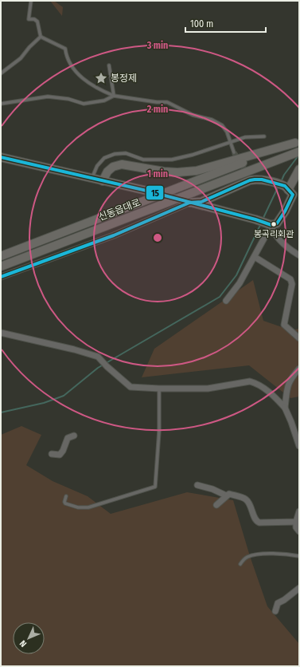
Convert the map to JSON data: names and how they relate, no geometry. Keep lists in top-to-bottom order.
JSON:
{
  "streets": {
    "main road": ["신동읍대로"]
  },
  "places": {
    "place": ["봉정제"],
    "other": ["봉곡리회관"]
  },
  "lines": ["transit line 15"],
  "scale_bar": "100 m",
  "north": "bottom left",
  "rings": ["3 min", "2 min", "1 min"]
}
